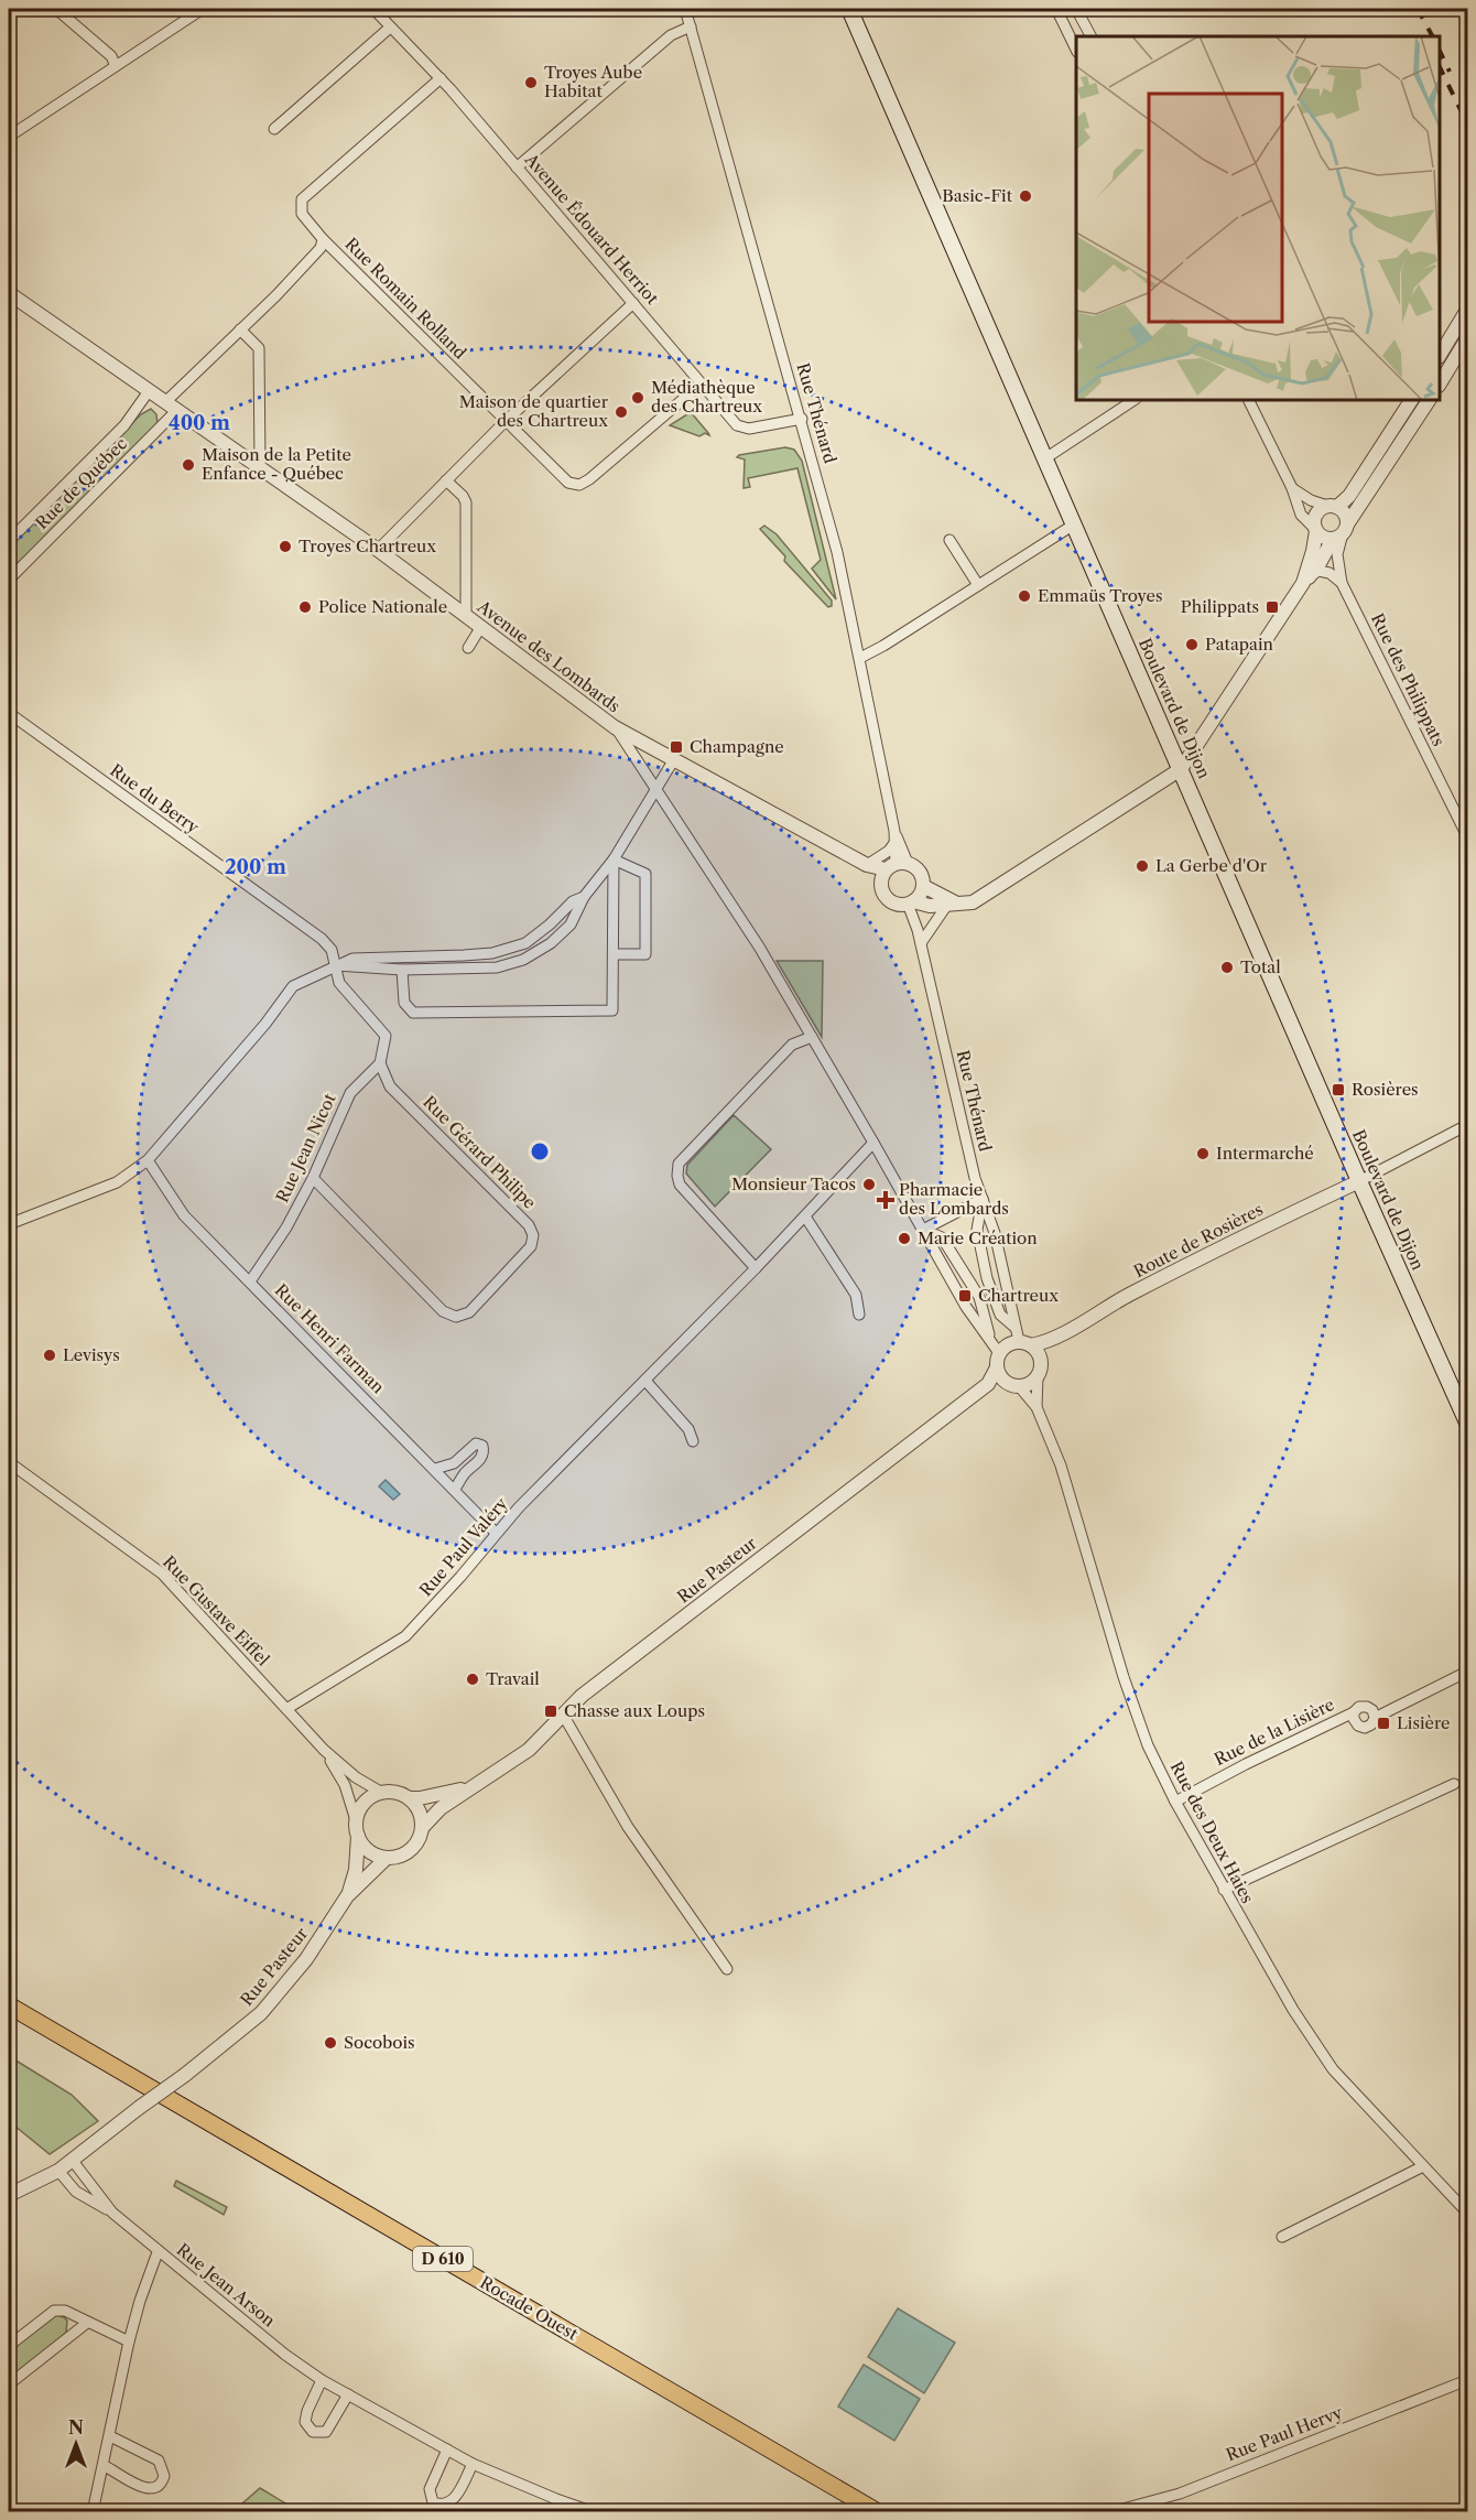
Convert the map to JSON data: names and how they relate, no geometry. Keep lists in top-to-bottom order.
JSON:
{
  "streets": {
    "main road": ["Boulevard de Dijon", "D 610", "Rocade Ouest"],
    "street": [
      "Avenue Édouard Herriot",
      "Rue Romain Rolland",
      "Rue Thénard",
      "Rue de Québec",
      "Avenue des Lombards",
      "Rue des Philippats",
      "Rue du Berry",
      "Rue Jean Nicot",
      "Rue Gérard Philipe",
      "Route de Rosières",
      "Rue Henri Farman",
      "Rue Paul Valéry",
      "Rue Pasteur",
      "Rue Gustave Eiffel",
      "Rue de la Lisière",
      "Rue des Deux Haies",
      "Rue Jean Arson",
      "Rue Paul Hervy"
    ]
  },
  "crossings": [
    ["Avenue Édouard Herriot", "Rue Romain Rolland"],
    ["Avenue Édouard Herriot", "Rue Thénard"],
    ["Rue Romain Rolland", "Rue de Québec"],
    ["Rue Thénard", "Avenue des Lombards"],
    ["Rue Thénard", "Route de Rosières"],
    ["Rue Thénard", "Rue Pasteur"],
    ["Rue Thénard", "Rue des Deux Haies"],
    ["Rue de Québec", "Avenue des Lombards"],
    ["Avenue des Lombards", "Route de Rosières"],
    ["Avenue des Lombards", "Rue Paul Valéry"],
    ["Avenue des Lombards", "Rue Pasteur"],
    ["Avenue des Lombards", "Rue des Deux Haies"],
    ["Boulevard de Dijon", "Route de Rosières"],
    ["Rue Jean Nicot", "Rue Gérard Philipe"],
    ["Rue Jean Nicot", "Rue Henri Farman"],
    ["Route de Rosières", "Rue Pasteur"],
    ["Route de Rosières", "Rue des Deux Haies"],
    ["Rue Henri Farman", "Rue Paul Valéry"],
    ["Rue Paul Valéry", "Rue Gustave Eiffel"],
    ["Rue Pasteur", "Rue Gustave Eiffel"],
    ["Rue Pasteur", "Rue des Deux Haies"],
    ["Rue Pasteur", "Rue Jean Arson"],
    ["Rue de la Lisière", "Rue des Deux Haies"]
  ],
  "places": {
    "other": [
      "Troyes Aube Habitat",
      "Basic-Fit",
      "Médiathèque des Chartreux",
      "Maison de quartier des Chartreux",
      "Maison de la Petite Enfance - Québec",
      "Troyes Chartreux",
      "Emmaüs Troyes",
      "Police Nationale",
      "Patapain",
      "La Gerbe d'Or",
      "Total",
      "Intermarché",
      "Monsieur Tacos",
      "Marie Création",
      "Levisys",
      "Travail",
      "Socobois"
    ],
    "transit": [
      "Philippats",
      "Champagne",
      "Rosières",
      "Chartreux",
      "Chasse aux Loups",
      "Lisière"
    ],
    "health": ["Pharmacie des Lombards"]
  },
  "north": "top",
  "rings": ["400 m", "200 m"]
}
